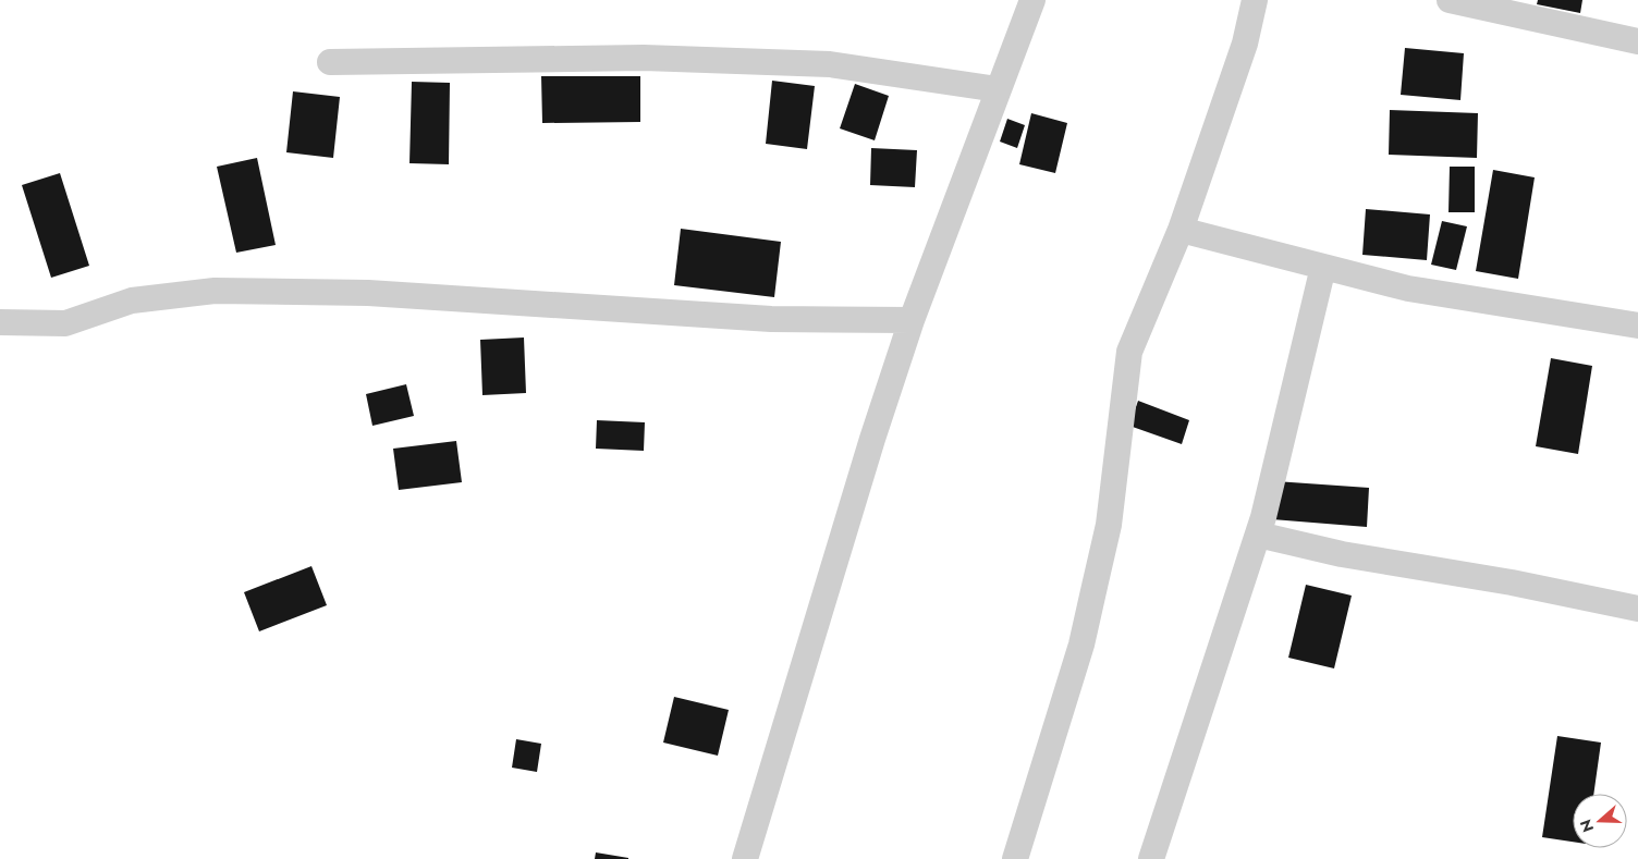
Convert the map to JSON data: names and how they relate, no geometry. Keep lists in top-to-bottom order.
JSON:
{
  "north": "left"
}
